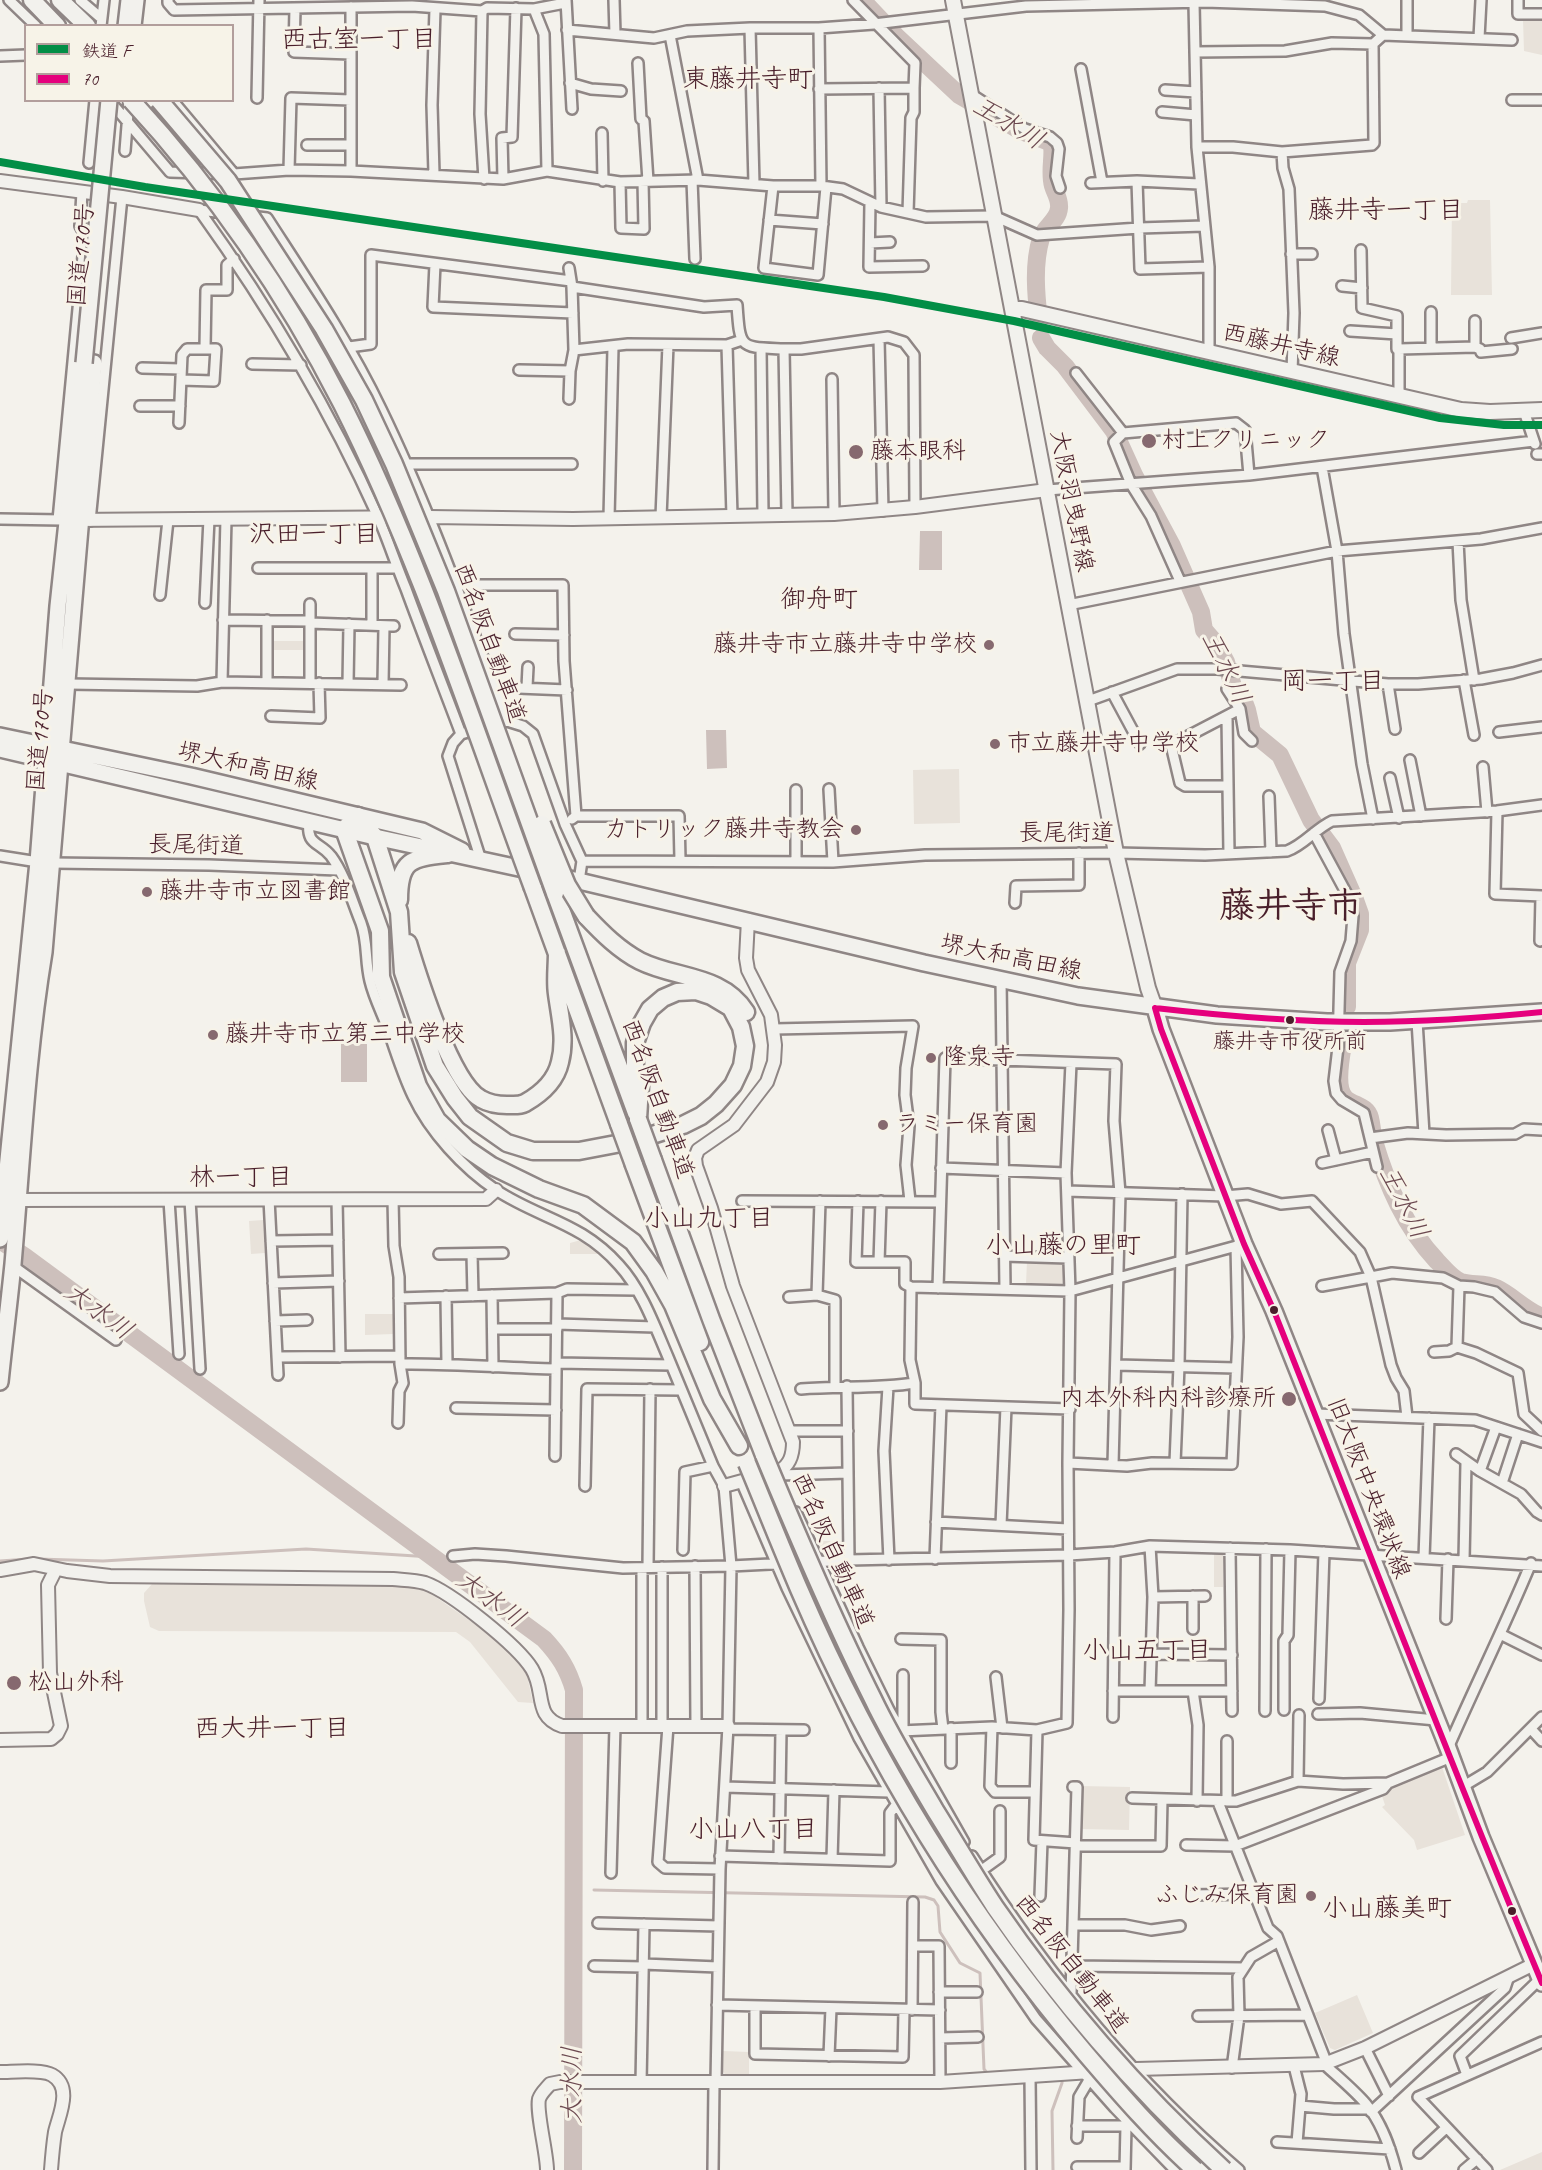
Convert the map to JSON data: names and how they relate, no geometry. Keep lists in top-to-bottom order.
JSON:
{
  "streets": {
    "highway": ["西名阪自動車道"],
    "main road": [
      "国道170号",
      "西藤井寺線",
      "大阪羽曳野線",
      "堺大和高田線",
      "旧大阪中央環状線"
    ],
    "street": ["長尾街道"]
  },
  "crossings": [
    ["国道170号", "堺大和高田線"],
    ["国道170号", "長尾街道"],
    ["西藤井寺線", "大阪羽曳野線"],
    ["大阪羽曳野線", "堺大和高田線"],
    ["大阪羽曳野線", "長尾街道"],
    ["大阪羽曳野線", "旧大阪中央環状線"],
    ["堺大和高田線", "旧大阪中央環状線"]
  ],
  "districts": [
    "西古室一丁目",
    "東藤井寺町",
    "藤井寺一丁目",
    "沢田一丁目",
    "御舟町",
    "岡一丁目",
    "藤井寺市",
    "林一丁目",
    "小山九丁目",
    "小山藤の里町",
    "小山五丁目",
    "西大井一丁目",
    "小山八丁目",
    "小山藤美町"
  ],
  "water": ["王水川", "大水川"],
  "places": [
    "村上クリニック",
    "藤本眼科",
    "藤井寺市立藤井寺中学校",
    "市立藤井寺中学校",
    "カトリック藤井寺教会",
    "藤井寺市立図書館",
    "藤井寺市役所前",
    "藤井寺市立第三中学校",
    "隆泉寺",
    "ラミー保育園",
    "内本外科内科診療所",
    "松山外科",
    "ふじみ保育園"
  ],
  "lines": ["rail line F", "transit line 70"],
  "legend": ["鉄道 F", "70"]
}
